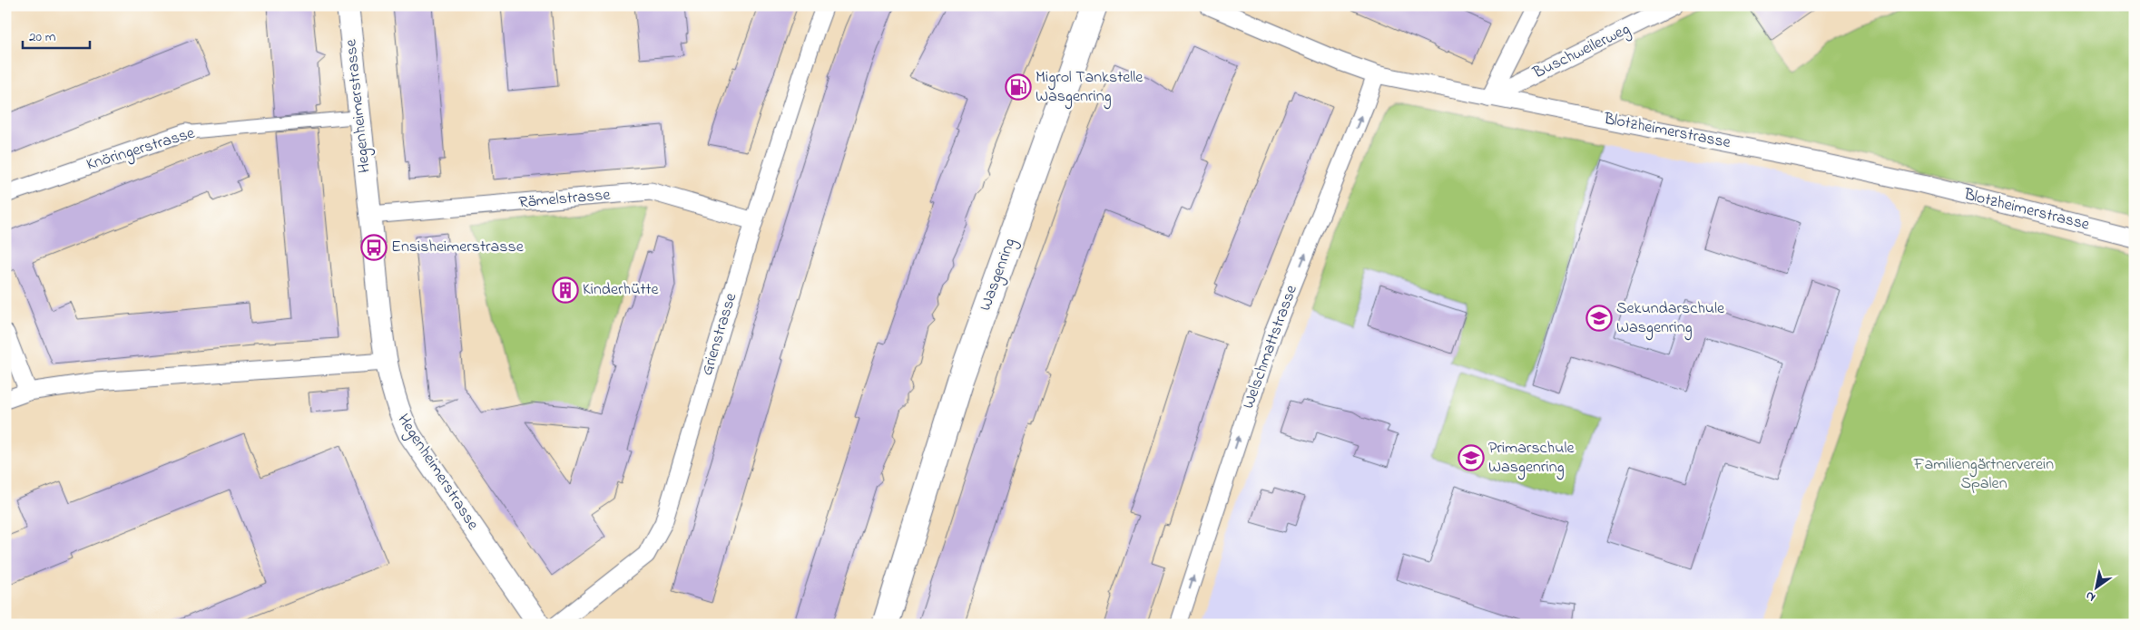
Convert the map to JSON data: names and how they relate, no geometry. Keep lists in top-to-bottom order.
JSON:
{
  "streets": {
    "main road": ["Wasgenring"],
    "street": [
      "Buschweilerweg",
      "Hegenheimerstrasse",
      "Blotzheimerstrasse",
      "Knöringerstrasse",
      "Rämelstrasse",
      "Grienstrasse",
      "Welschmattstrasse"
    ]
  },
  "crossings": [
    ["Buschweilerweg", "Blotzheimerstrasse"],
    ["Hegenheimerstrasse", "Knöringerstrasse"],
    ["Hegenheimerstrasse", "Rämelstrasse"],
    ["Blotzheimerstrasse", "Welschmattstrasse"],
    ["Rämelstrasse", "Grienstrasse"]
  ],
  "one_way": ["Welschmattstrasse"],
  "parks": ["Familiengärtnerverein Spalen"],
  "places": {
    "fuel station": ["Migrol Tankstelle Wasgenring"],
    "bus stop": ["Ensisheimerstrasse"],
    "building": ["Kinderhütte"],
    "school or university": ["Sekundarschule Wasgenring", "Primarschule Wasgenring"]
  },
  "scale_bar": "20 m",
  "north": "bottom left"
}
